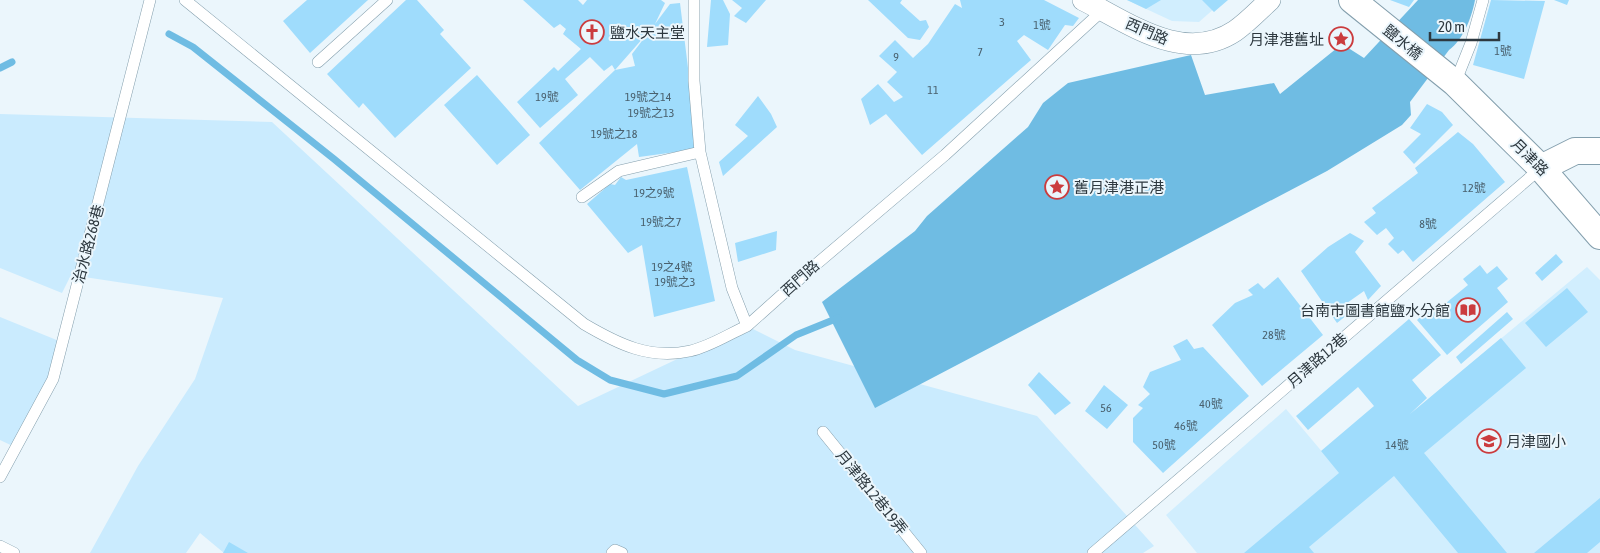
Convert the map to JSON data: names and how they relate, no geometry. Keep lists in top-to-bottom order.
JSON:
{
  "streets": {
    "street": ["西門路", "鹽水橋", "月津路"],
    "lane": ["治水路268巷", "月津路12巷", "月津路12巷19弄"]
  },
  "crossings": [
    ["鹽水橋", "月津路"],
    ["月津路", "月津路12巷"]
  ],
  "places": {
    "church": ["鹽水天主堂"],
    "place": ["月津港舊址", "舊月津港正港"],
    "library": ["台南市圖書館鹽水分館"],
    "school or university": ["月津國小"]
  },
  "house_numbers": [
    "3",
    "1號",
    "1號",
    "7",
    "9",
    "11",
    "19號",
    "19號之14",
    "19號之13",
    "19號之18",
    "12號",
    "19之9號",
    "19號之7",
    "8號",
    "19之4號",
    "19號之3",
    "28號",
    "40號",
    "56",
    "46號",
    "50號",
    "14號"
  ],
  "scale_bar": "20 m"
}
